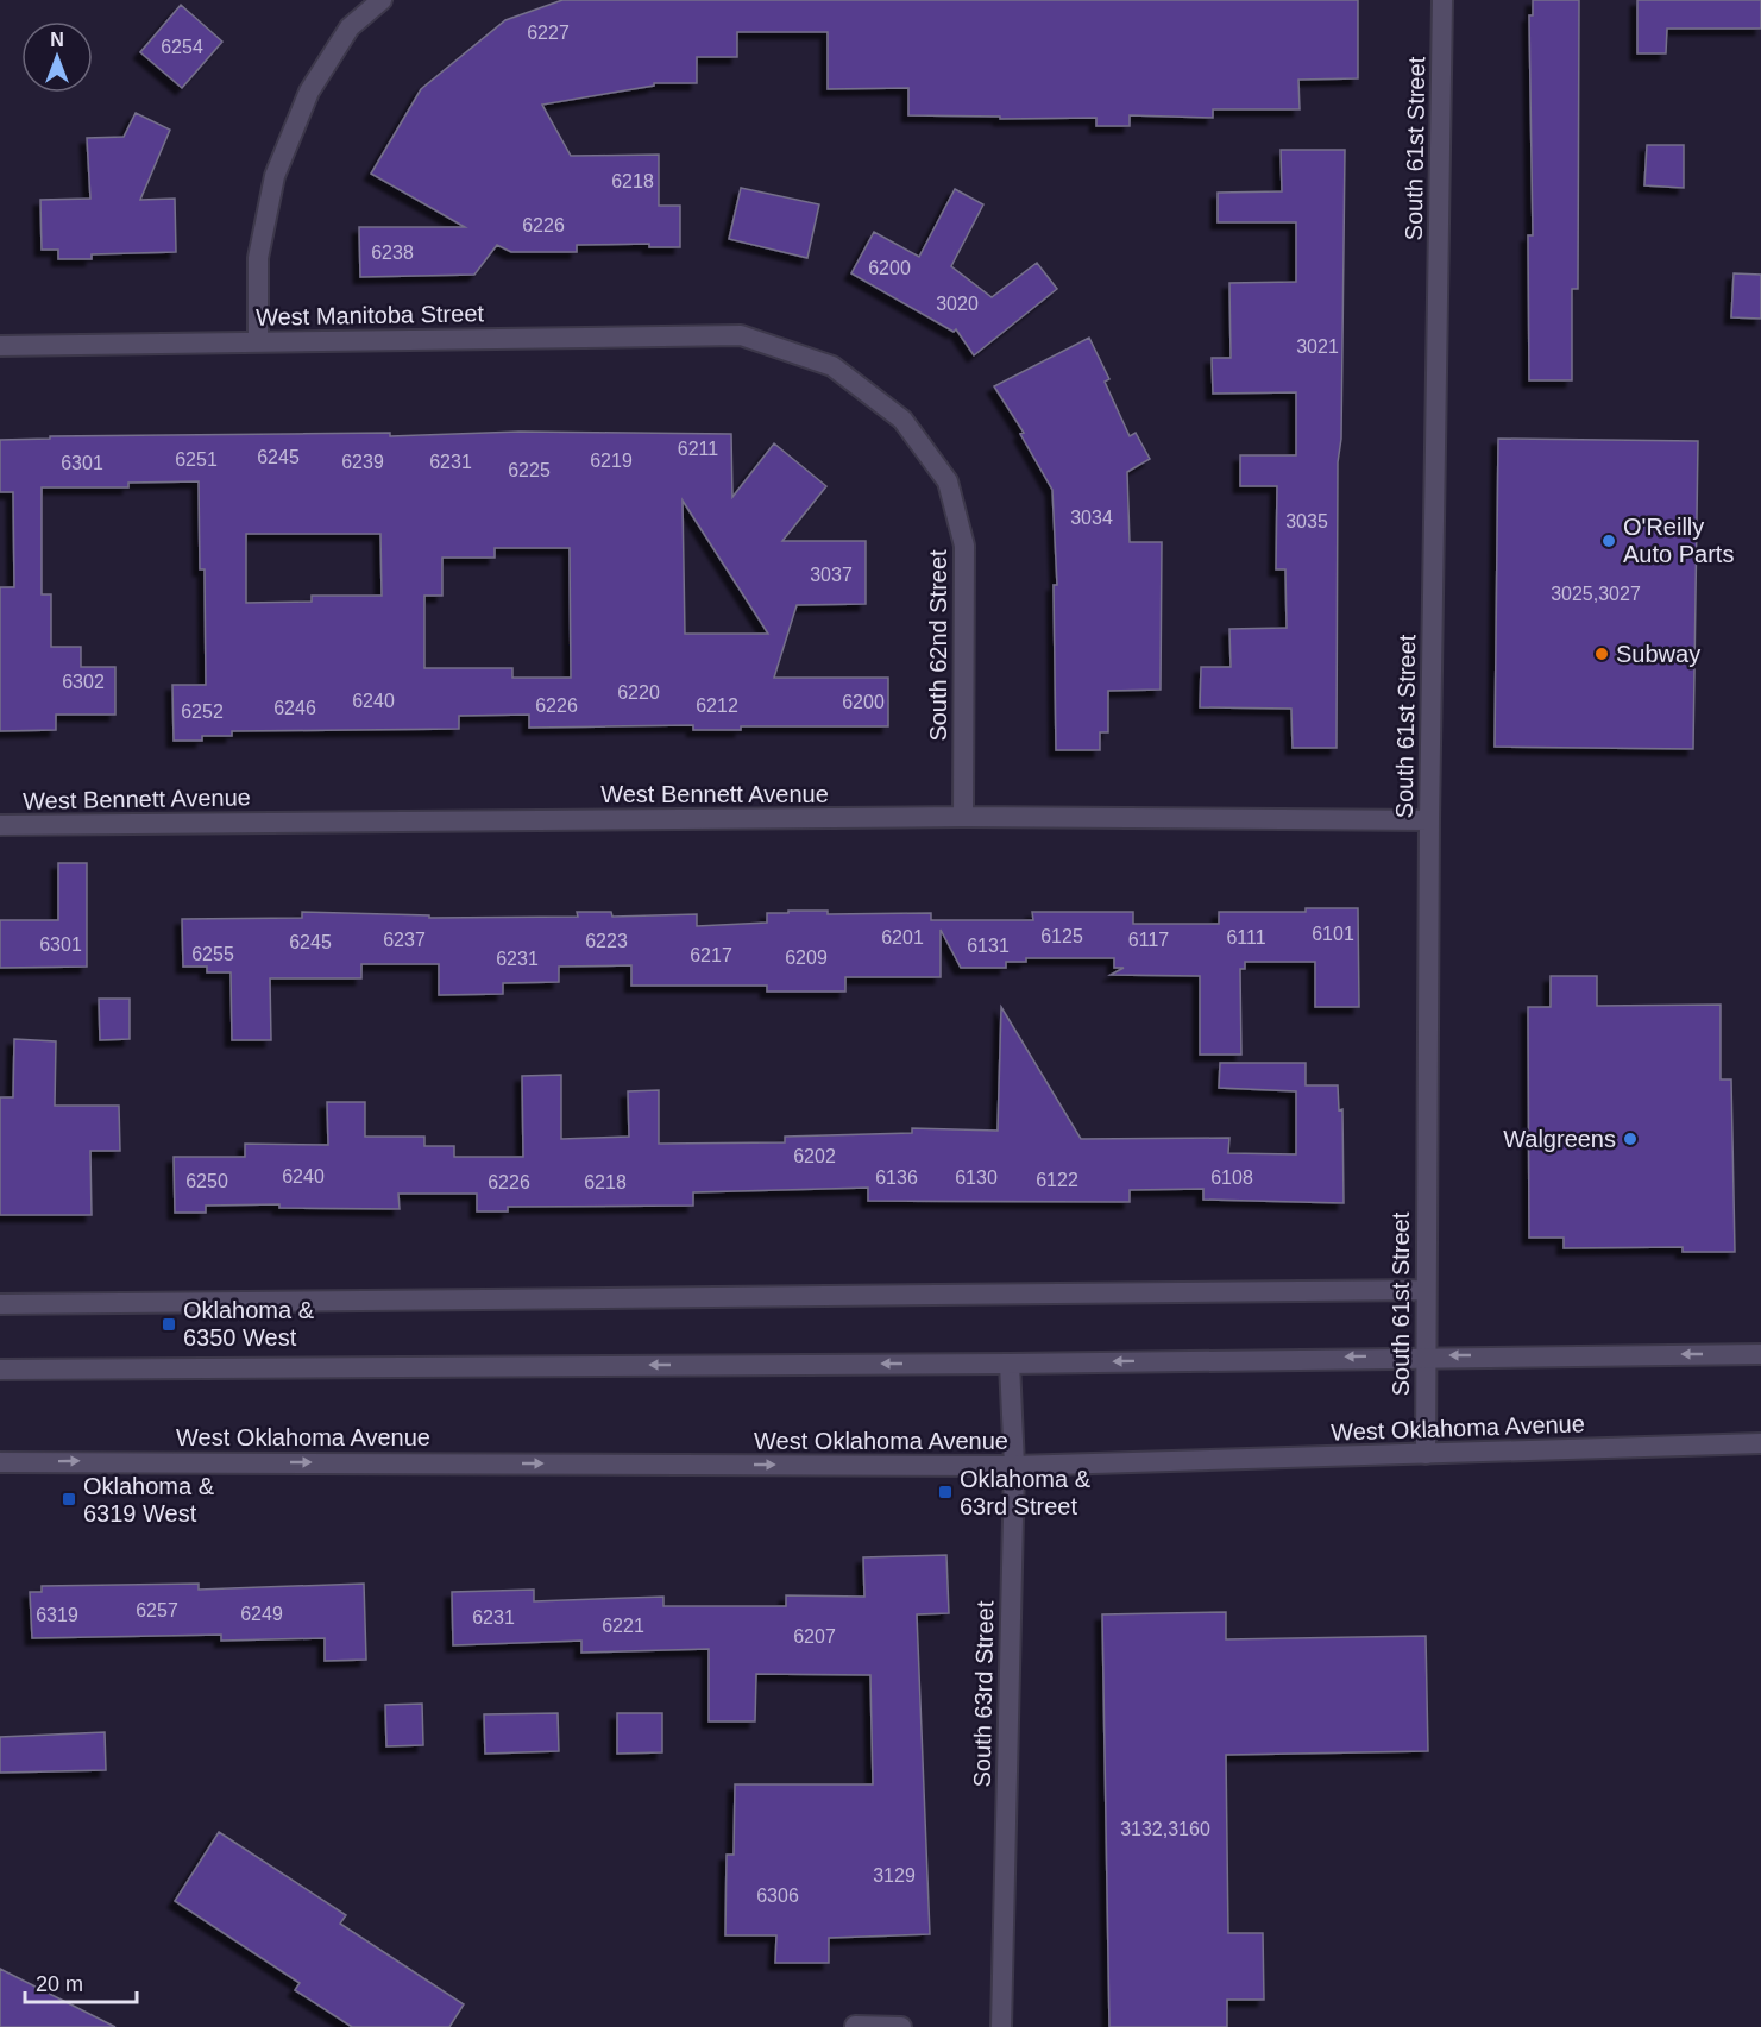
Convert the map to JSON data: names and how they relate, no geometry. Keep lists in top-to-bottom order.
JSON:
{
  "streets": {
    "street": [
      "South 61st Street",
      "West Manitoba Street",
      "South 62nd Street",
      "West Bennett Avenue",
      "West Oklahoma Avenue",
      "South 63rd Street"
    ]
  },
  "crossings": [
    ["South 61st Street", "West Bennett Avenue"],
    ["South 61st Street", "West Oklahoma Avenue"],
    ["West Manitoba Street", "South 62nd Street"],
    ["South 62nd Street", "West Bennett Avenue"],
    ["West Oklahoma Avenue", "South 63rd Street"]
  ],
  "places": {
    "other": ["O'Reilly Auto Parts", "Subway", "Walgreens"],
    "transit": ["Oklahoma & 6350 West", "Oklahoma & 63rd Street", "Oklahoma & 6319 West"]
  },
  "house_numbers": [
    "6227",
    "6254",
    "6218",
    "6226",
    "6238",
    "6200",
    "3020",
    "3021",
    "6211",
    "6245",
    "6251",
    "6219",
    "6239",
    "6231",
    "6301",
    "6225",
    "3034",
    "3035",
    "3037",
    "3025,3027",
    "6302",
    "6220",
    "6240",
    "6200",
    "6226",
    "6212",
    "6246",
    "6252",
    "6101",
    "6125",
    "6201",
    "6111",
    "6237",
    "6117",
    "6223",
    "6245",
    "6301",
    "6131",
    "6255",
    "6217",
    "6209",
    "6231",
    "6202",
    "6240",
    "6136",
    "6130",
    "6108",
    "6122",
    "6250",
    "6226",
    "6218",
    "6257",
    "6249",
    "6319",
    "6231",
    "6221",
    "6207",
    "3132,3160",
    "3129",
    "6306"
  ],
  "scale_bar": "20 m",
  "north": "top"
}
